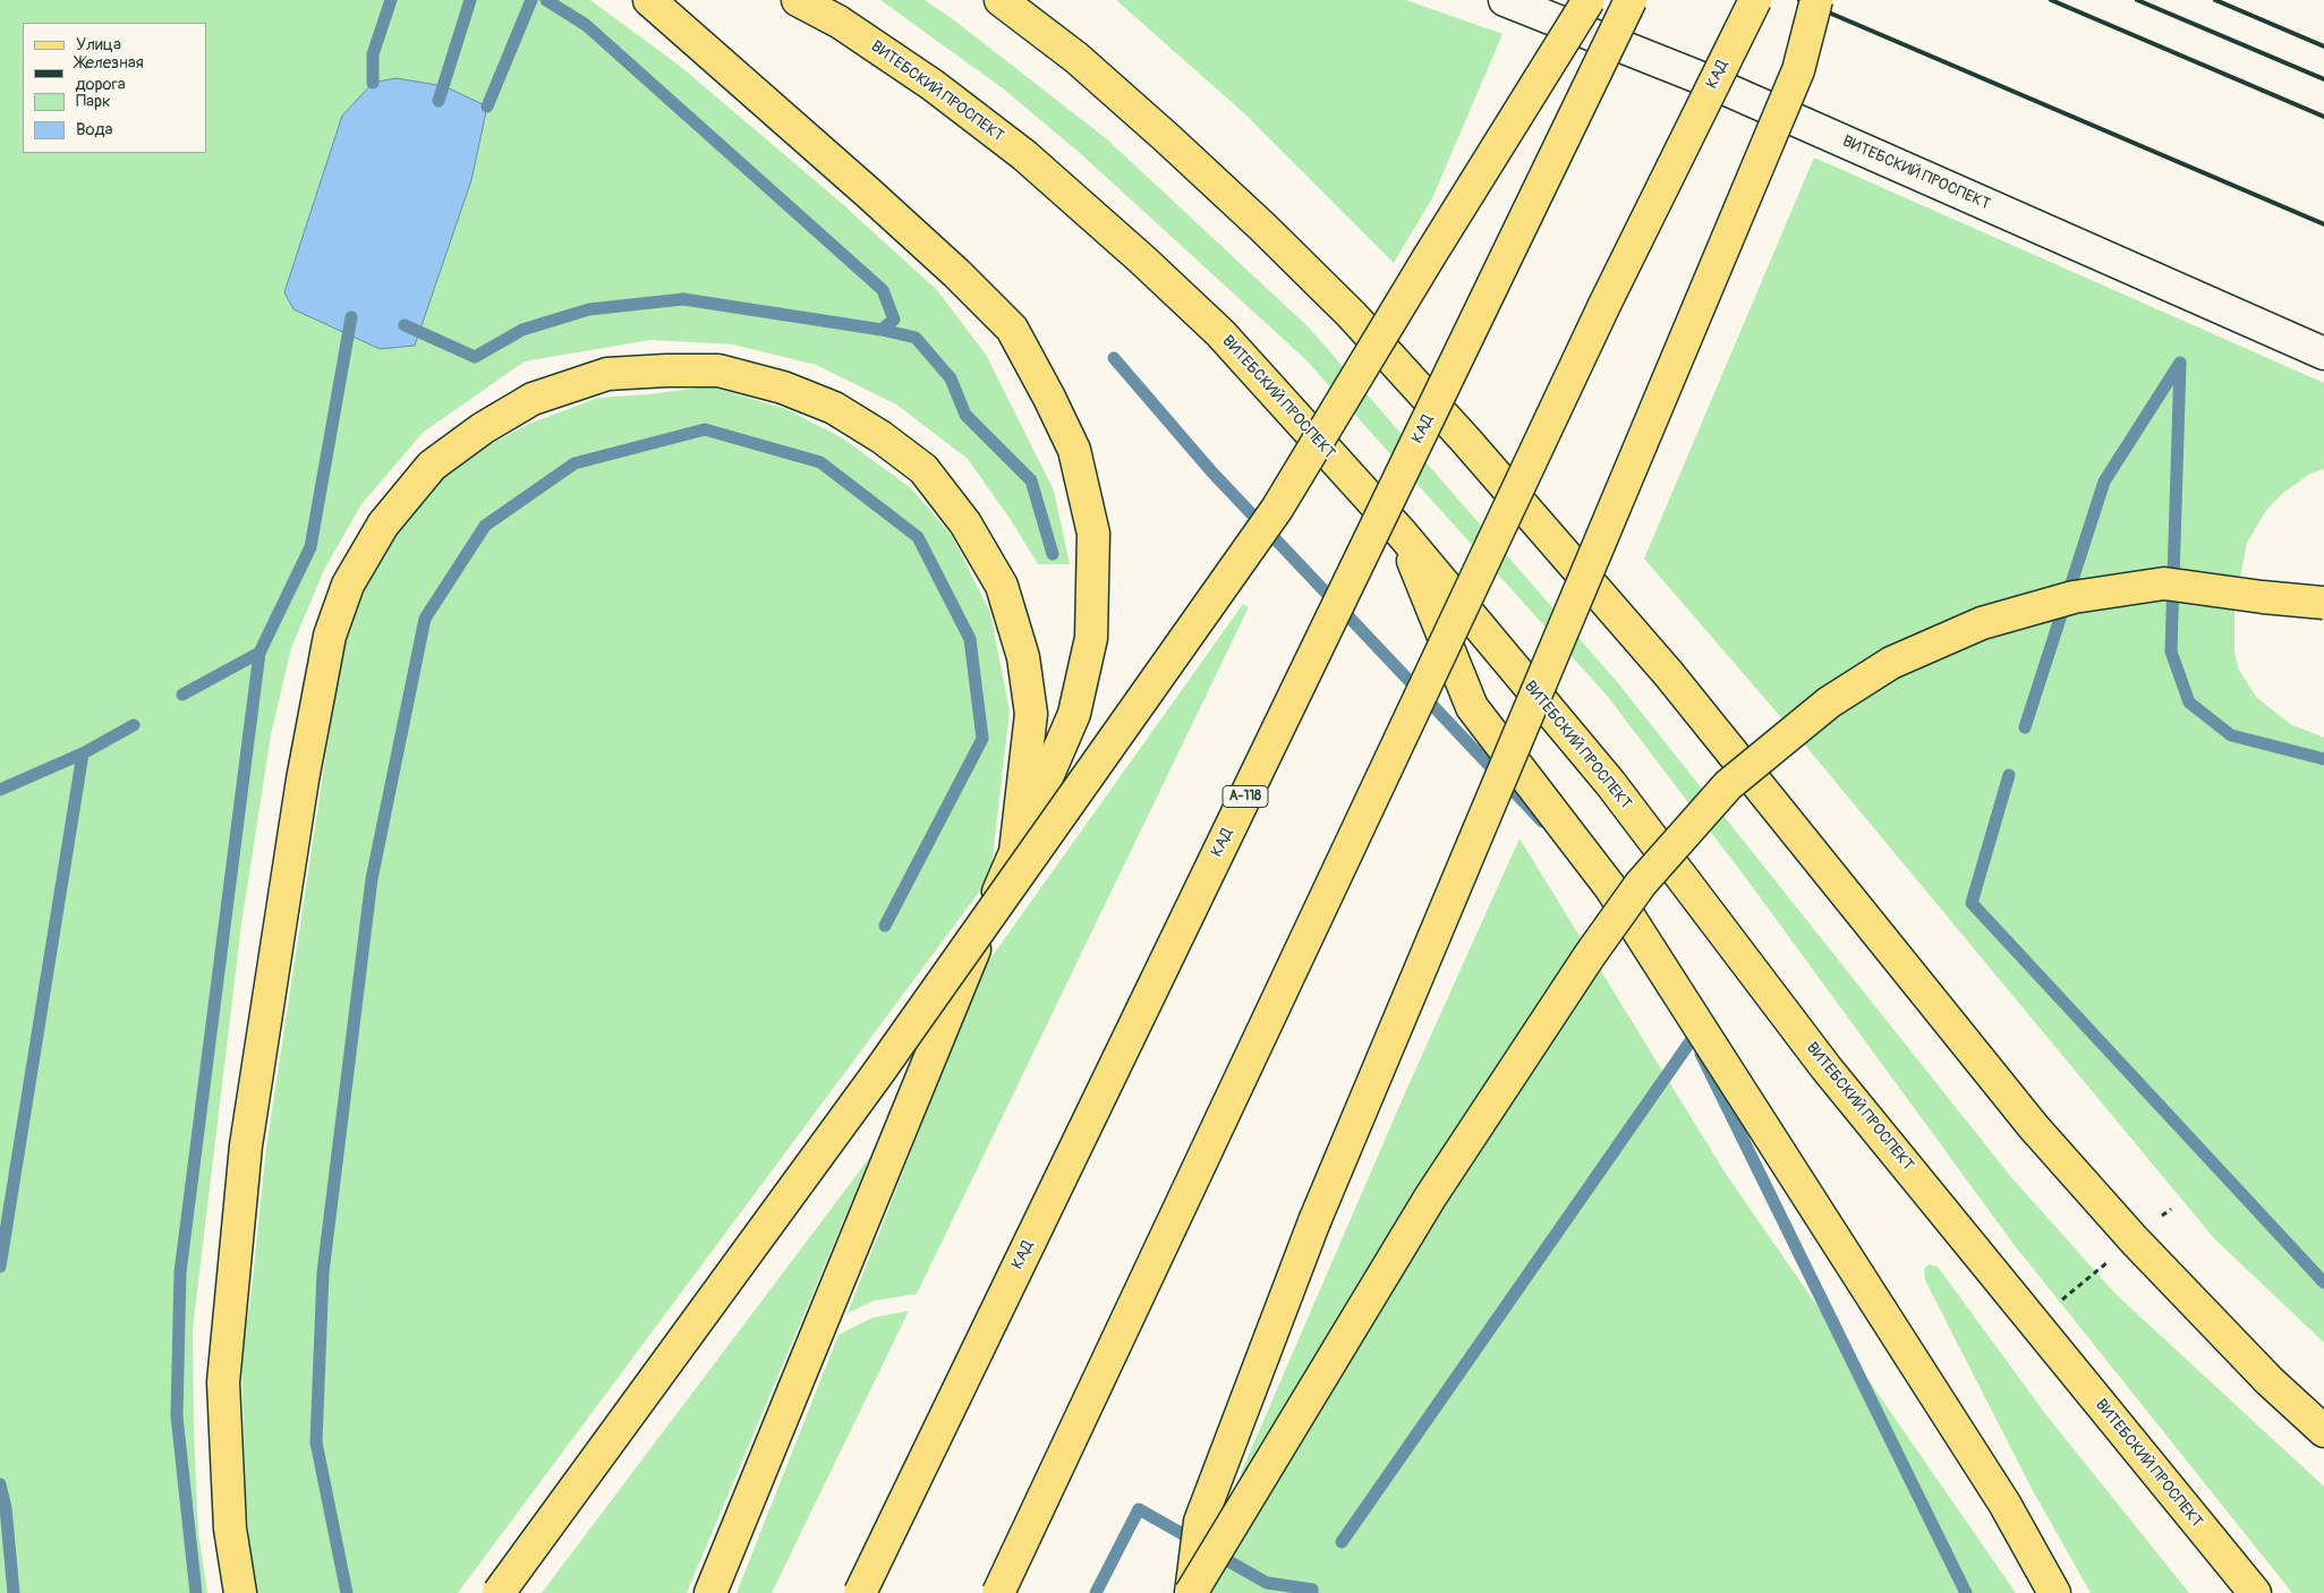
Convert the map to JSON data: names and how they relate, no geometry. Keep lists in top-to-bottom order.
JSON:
{
  "streets": {
    "main road": ["КАД", "ВИТЕБСКИЙ ПРОСПЕКТ", "А-118"]
  },
  "legend": [
    "Улица",
    "Железная дорога",
    "Парк",
    "Вода"
  ]
}
